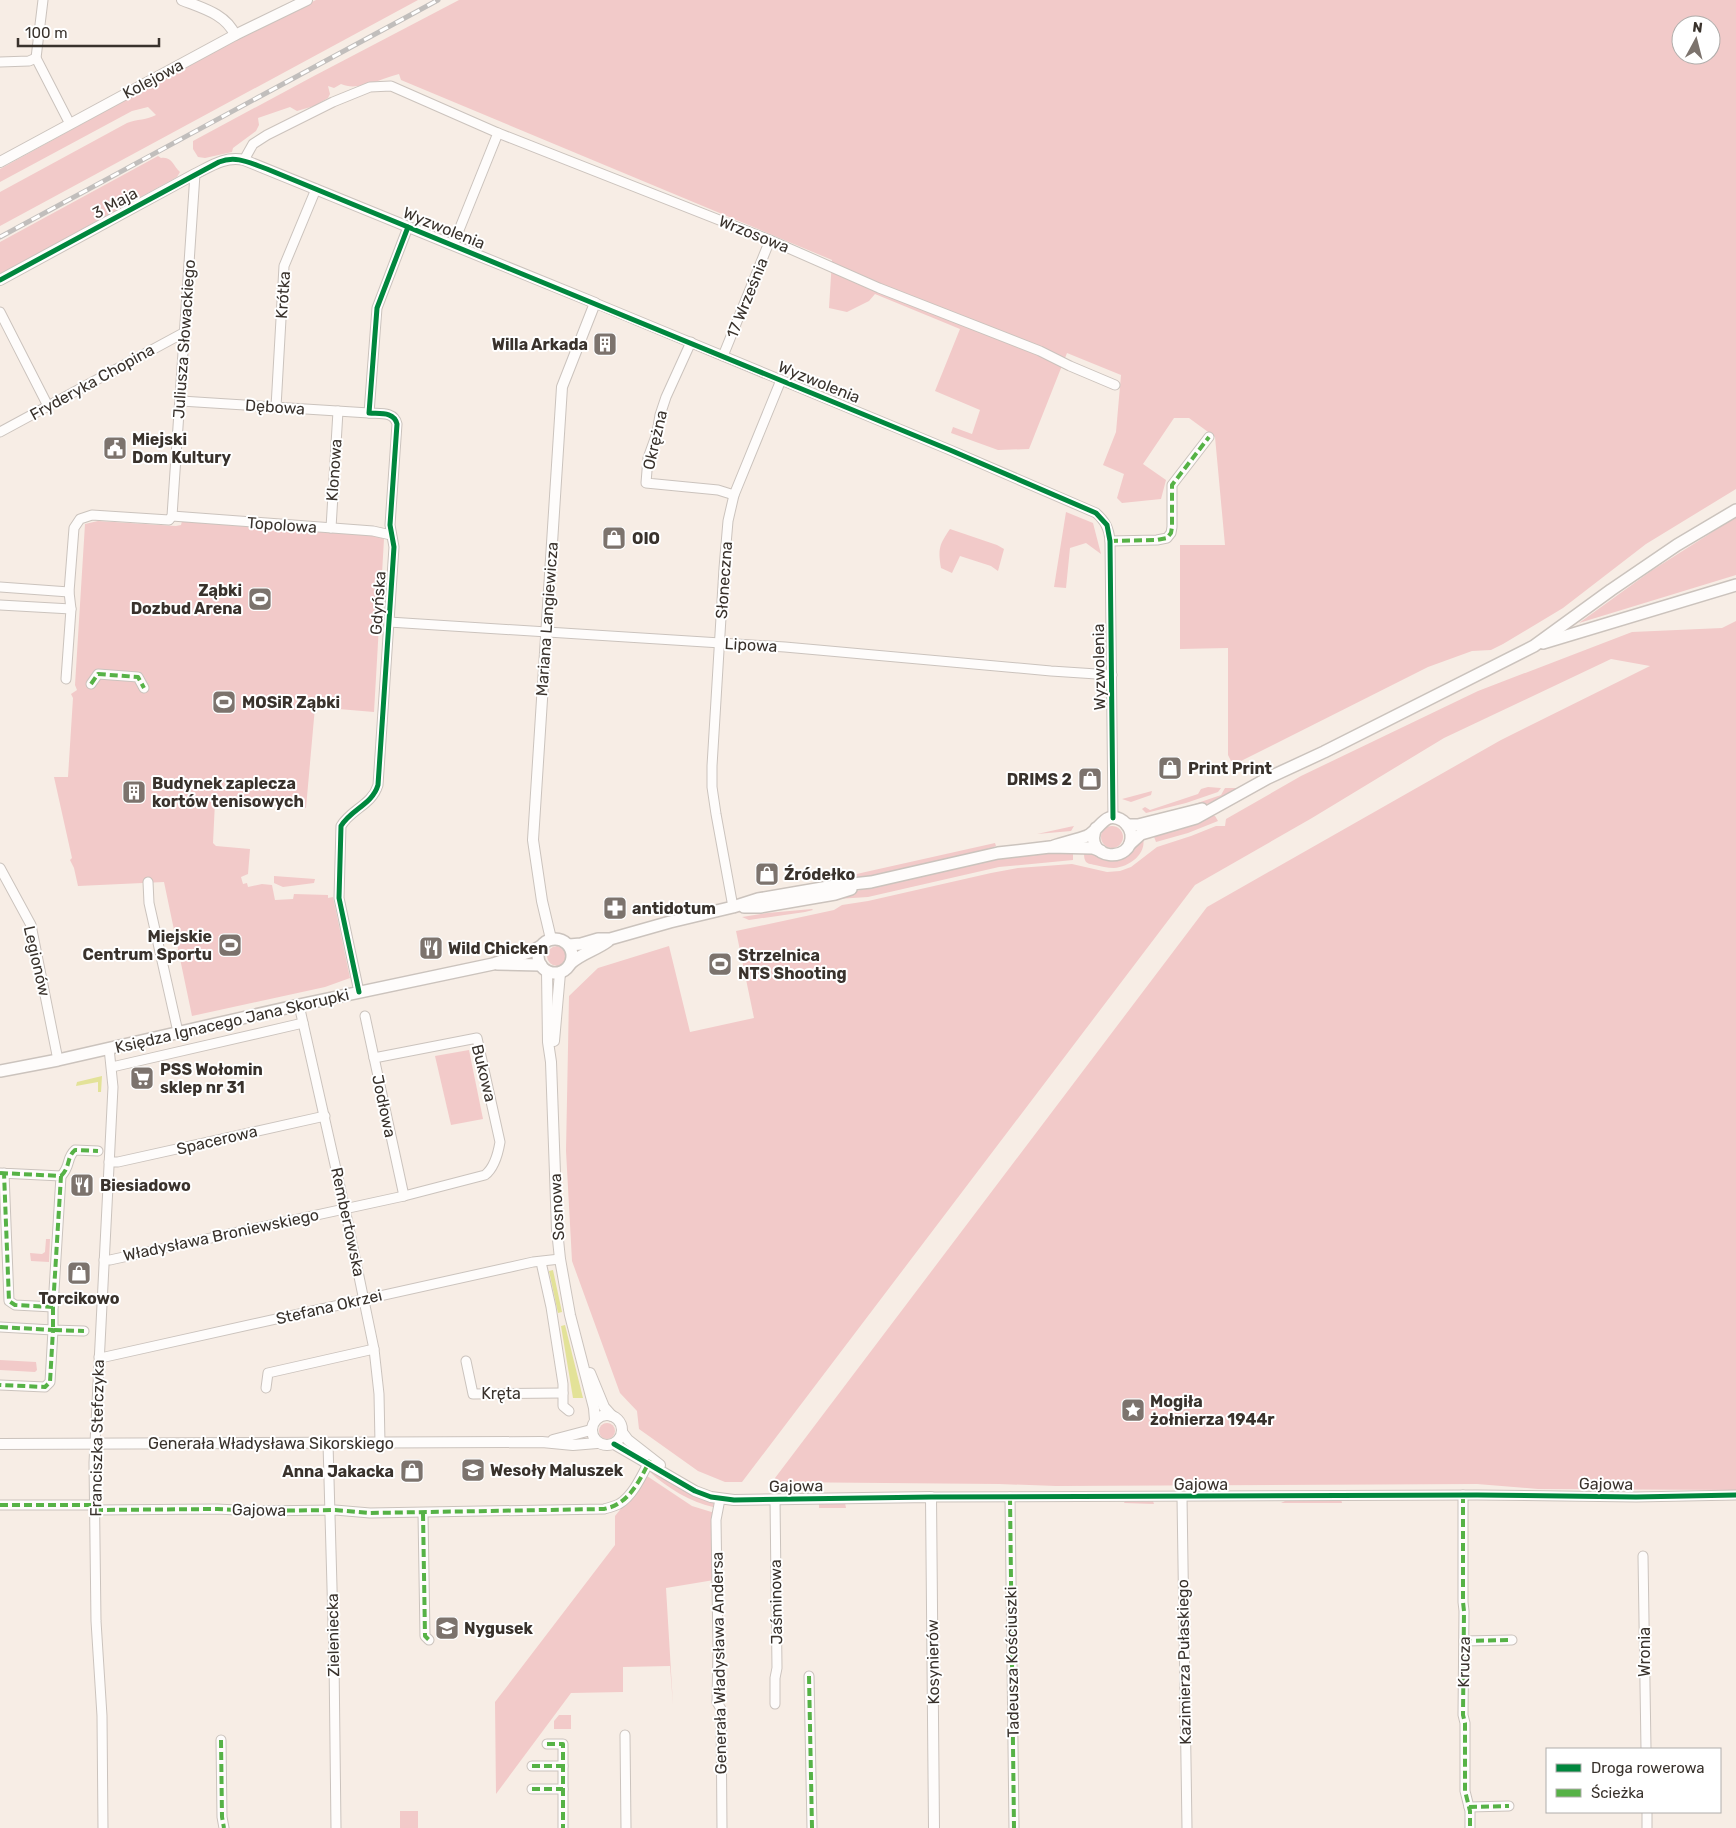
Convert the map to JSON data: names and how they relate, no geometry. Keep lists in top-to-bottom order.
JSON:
{
  "streets": {
    "main road": ["Księdza Ignacego Jana Skorupki"],
    "street": [
      "Kolejowa",
      "3 Maja",
      "Wyzwolenia",
      "Wrzosowa",
      "Krótka",
      "17 Września",
      "Juliusza Słowackiego",
      "Fryderyka Chopina",
      "Dębowa",
      "Okrężna",
      "Klonowa",
      "Topolowa",
      "Słoneczna",
      "Gdyńska",
      "Mariana Langiewicza",
      "Lipowa",
      "Legionów",
      "Bukowa",
      "Jodłowa",
      "Spacerowa",
      "Sosnowa",
      "Rembertowska",
      "Władysława Broniewskiego",
      "Stefana Okrzei",
      "Kręta",
      "Franciszka Stefczyka",
      "Generała Władysława Sikorskiego",
      "Gajowa",
      "Jaśminowa",
      "Zieleniecka",
      "Wronia",
      "Kosynierów",
      "Tadeusza Kościuszki",
      "Kazimierza Pułaskiego",
      "Krucza",
      "Generała Władysława Andersa"
    ]
  },
  "crossings": [
    ["3 Maja", "Wyzwolenia"],
    ["3 Maja", "Wrzosowa"],
    ["3 Maja", "Juliusza Słowackiego"],
    ["Wyzwolenia", "Wrzosowa"],
    ["Wyzwolenia", "Krótka"],
    ["Wyzwolenia", "17 Września"],
    ["Wyzwolenia", "Okrężna"],
    ["Wyzwolenia", "Słoneczna"],
    ["Wyzwolenia", "Mariana Langiewicza"],
    ["Wyzwolenia", "Lipowa"],
    ["Wrzosowa", "17 Września"],
    ["Krótka", "Dębowa"],
    ["Juliusza Słowackiego", "Fryderyka Chopina"],
    ["Juliusza Słowackiego", "Dębowa"],
    ["Juliusza Słowackiego", "Topolowa"],
    ["Dębowa", "Klonowa"],
    ["Dębowa", "Gdyńska"],
    ["Okrężna", "Słoneczna"],
    ["Klonowa", "Topolowa"],
    ["Topolowa", "Gdyńska"],
    ["Słoneczna", "Lipowa"],
    ["Gdyńska", "Lipowa"],
    ["Gdyńska", "Księdza Ignacego Jana Skorupki"],
    ["Mariana Langiewicza", "Lipowa"],
    ["Mariana Langiewicza", "Księdza Ignacego Jana Skorupki"],
    ["Mariana Langiewicza", "Sosnowa"],
    ["Legionów", "Księdza Ignacego Jana Skorupki"],
    ["Księdza Ignacego Jana Skorupki", "Sosnowa"],
    ["Księdza Ignacego Jana Skorupki", "Rembertowska"],
    ["Księdza Ignacego Jana Skorupki", "Franciszka Stefczyka"],
    ["Bukowa", "Jodłowa"],
    ["Bukowa", "Władysława Broniewskiego"],
    ["Jodłowa", "Władysława Broniewskiego"],
    ["Spacerowa", "Rembertowska"],
    ["Spacerowa", "Franciszka Stefczyka"],
    ["Sosnowa", "Stefana Okrzei"],
    ["Sosnowa", "Kręta"],
    ["Sosnowa", "Generała Władysława Sikorskiego"],
    ["Sosnowa", "Gajowa"],
    ["Rembertowska", "Władysława Broniewskiego"],
    ["Rembertowska", "Stefana Okrzei"],
    ["Rembertowska", "Generała Władysława Sikorskiego"],
    ["Władysława Broniewskiego", "Franciszka Stefczyka"],
    ["Stefana Okrzei", "Franciszka Stefczyka"],
    ["Franciszka Stefczyka", "Generała Władysława Sikorskiego"],
    ["Franciszka Stefczyka", "Gajowa"],
    ["Generała Władysława Sikorskiego", "Gajowa"],
    ["Generała Władysława Sikorskiego", "Zieleniecka"],
    ["Gajowa", "Jaśminowa"],
    ["Gajowa", "Zieleniecka"],
    ["Gajowa", "Kosynierów"],
    ["Gajowa", "Tadeusza Kościuszki"],
    ["Gajowa", "Kazimierza Pułaskiego"],
    ["Gajowa", "Krucza"],
    ["Gajowa", "Generała Władysława Andersa"]
  ],
  "places": {
    "building": ["Willa Arkada", "Budynek zaplecza kortów tenisowych"],
    "public building": ["Miejski Dom Kultury"],
    "shop": [
      "OIO",
      "Print Print",
      "DRIMS 2",
      "Źródełko",
      "Torcikowo",
      "Anna Jakacka"
    ],
    "sports": [
      "Ząbki Dozbud Arena",
      "MOSiR Ząbki",
      "Miejskie Centrum Sportu",
      "Strzelnica NTS Shooting"
    ],
    "pharmacy": ["antidotum"],
    "restaurant": ["Wild Chicken", "Biesiadowo"],
    "supermarket": ["PSS Wołomin sklep nr 31"],
    "place": ["Mogiła żołnierza 1944r"],
    "school or university": ["Wesoły Maluszek", "Nygusek"]
  },
  "legend": ["Droga rowerowa", "Ścieżka"],
  "scale_bar": "100 m",
  "north": "top"
}
